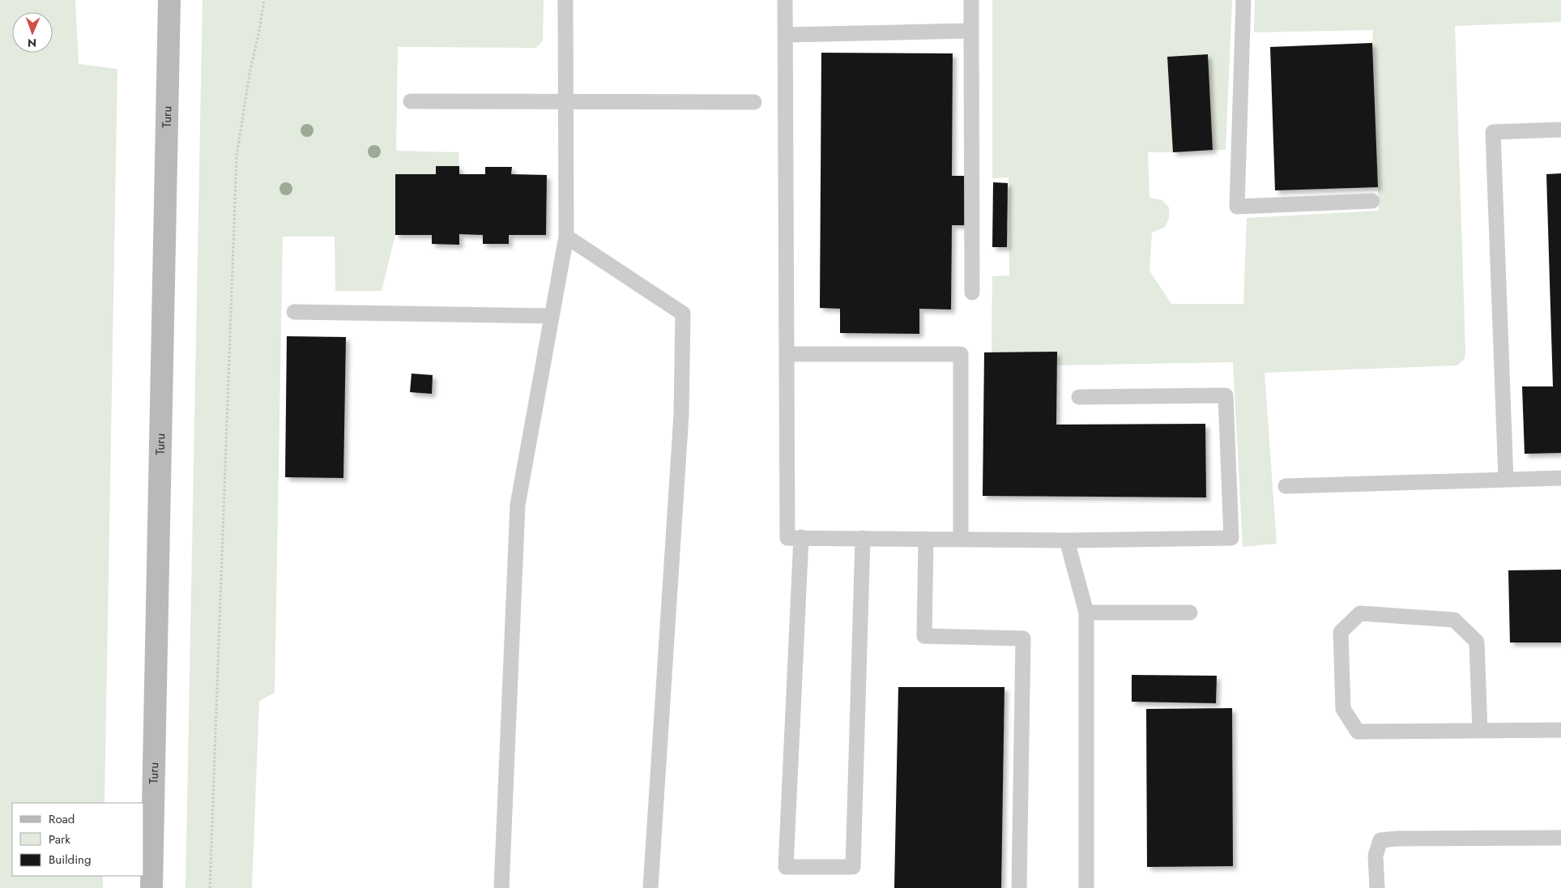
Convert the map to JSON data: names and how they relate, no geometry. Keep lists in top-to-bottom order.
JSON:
{
  "streets": {
    "main road": ["Turu"]
  },
  "legend": ["Road", "Park", "Building"],
  "north": "bottom"
}
